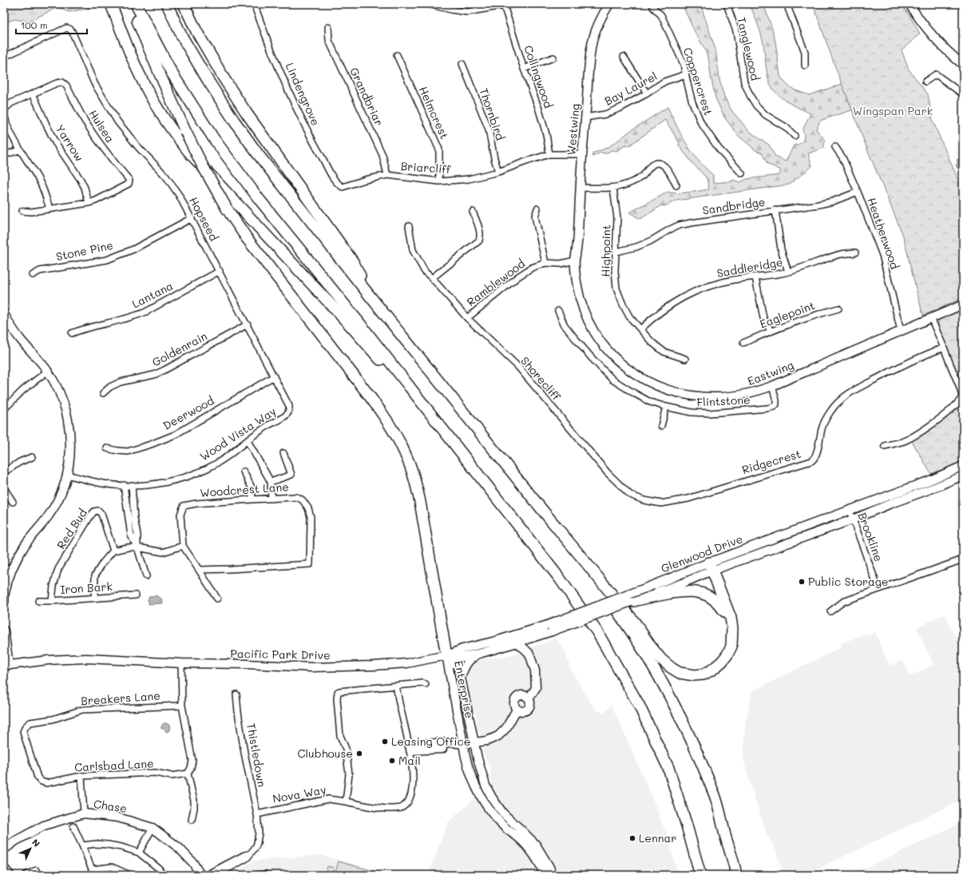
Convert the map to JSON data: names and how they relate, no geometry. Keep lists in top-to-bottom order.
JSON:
{
  "streets": {
    "main road": [
      "Westwing",
      "Eastwing",
      "Glenwood Drive",
      "Pacific Park Drive",
      "Enterprise",
      "Chase"
    ],
    "street": [
      "Tanglewood",
      "Collingwood",
      "Coppercrest",
      "Bay Laurel",
      "Lindengrove",
      "Grandbriar",
      "Helmcrest",
      "Thornbird",
      "Hulsea",
      "Yarrow",
      "Briarcliff",
      "Sandbridge",
      "Hopseed",
      "Heatherwood",
      "Stone Pine",
      "Highpoint",
      "Saddleridge",
      "Ramblewood",
      "Lantana",
      "Eaglepoint",
      "Goldenrain",
      "Shorecliff",
      "Flintstone",
      "Deerwood",
      "Wood Vista Way",
      "Ridgecrest",
      "Woodcrest Lane",
      "Red Bud",
      "Brookline",
      "Iron Bark",
      "Breakers Lane",
      "Thistledown",
      "Carlsbad Lane",
      "Nova Way"
    ]
  },
  "crossings": [
    ["Collingwood", "Briarcliff"],
    ["Coppercrest", "Bay Laurel"],
    ["Bay Laurel", "Westwing"],
    ["Lindengrove", "Briarcliff"],
    ["Grandbriar", "Briarcliff"],
    ["Helmcrest", "Briarcliff"],
    ["Thornbird", "Briarcliff"],
    ["Hulsea", "Yarrow"],
    ["Westwing", "Briarcliff"],
    ["Westwing", "Ramblewood"],
    ["Westwing", "Eastwing"],
    ["Sandbridge", "Heatherwood"],
    ["Sandbridge", "Highpoint"],
    ["Hopseed", "Stone Pine"],
    ["Hopseed", "Lantana"],
    ["Hopseed", "Goldenrain"],
    ["Hopseed", "Deerwood"],
    ["Hopseed", "Wood Vista Way"],
    ["Heatherwood", "Eastwing"],
    ["Highpoint", "Saddleridge"],
    ["Ramblewood", "Eastwing"],
    ["Ramblewood", "Shorecliff"],
    ["Eastwing", "Flintstone"],
    ["Shorecliff", "Ridgecrest"],
    ["Red Bud", "Iron Bark"],
    ["Brookline", "Glenwood Drive"],
    ["Glenwood Drive", "Pacific Park Drive"],
    ["Glenwood Drive", "Enterprise"],
    ["Pacific Park Drive", "Enterprise"],
    ["Breakers Lane", "Carlsbad Lane"],
    ["Thistledown", "Nova Way"]
  ],
  "parks": ["Wingspan Park"],
  "places": [
    "Public Storage",
    "Leasing Office",
    "Clubhouse",
    "Mail",
    "Lennar"
  ],
  "scale_bar": "100 m",
  "north": "top right"
}
